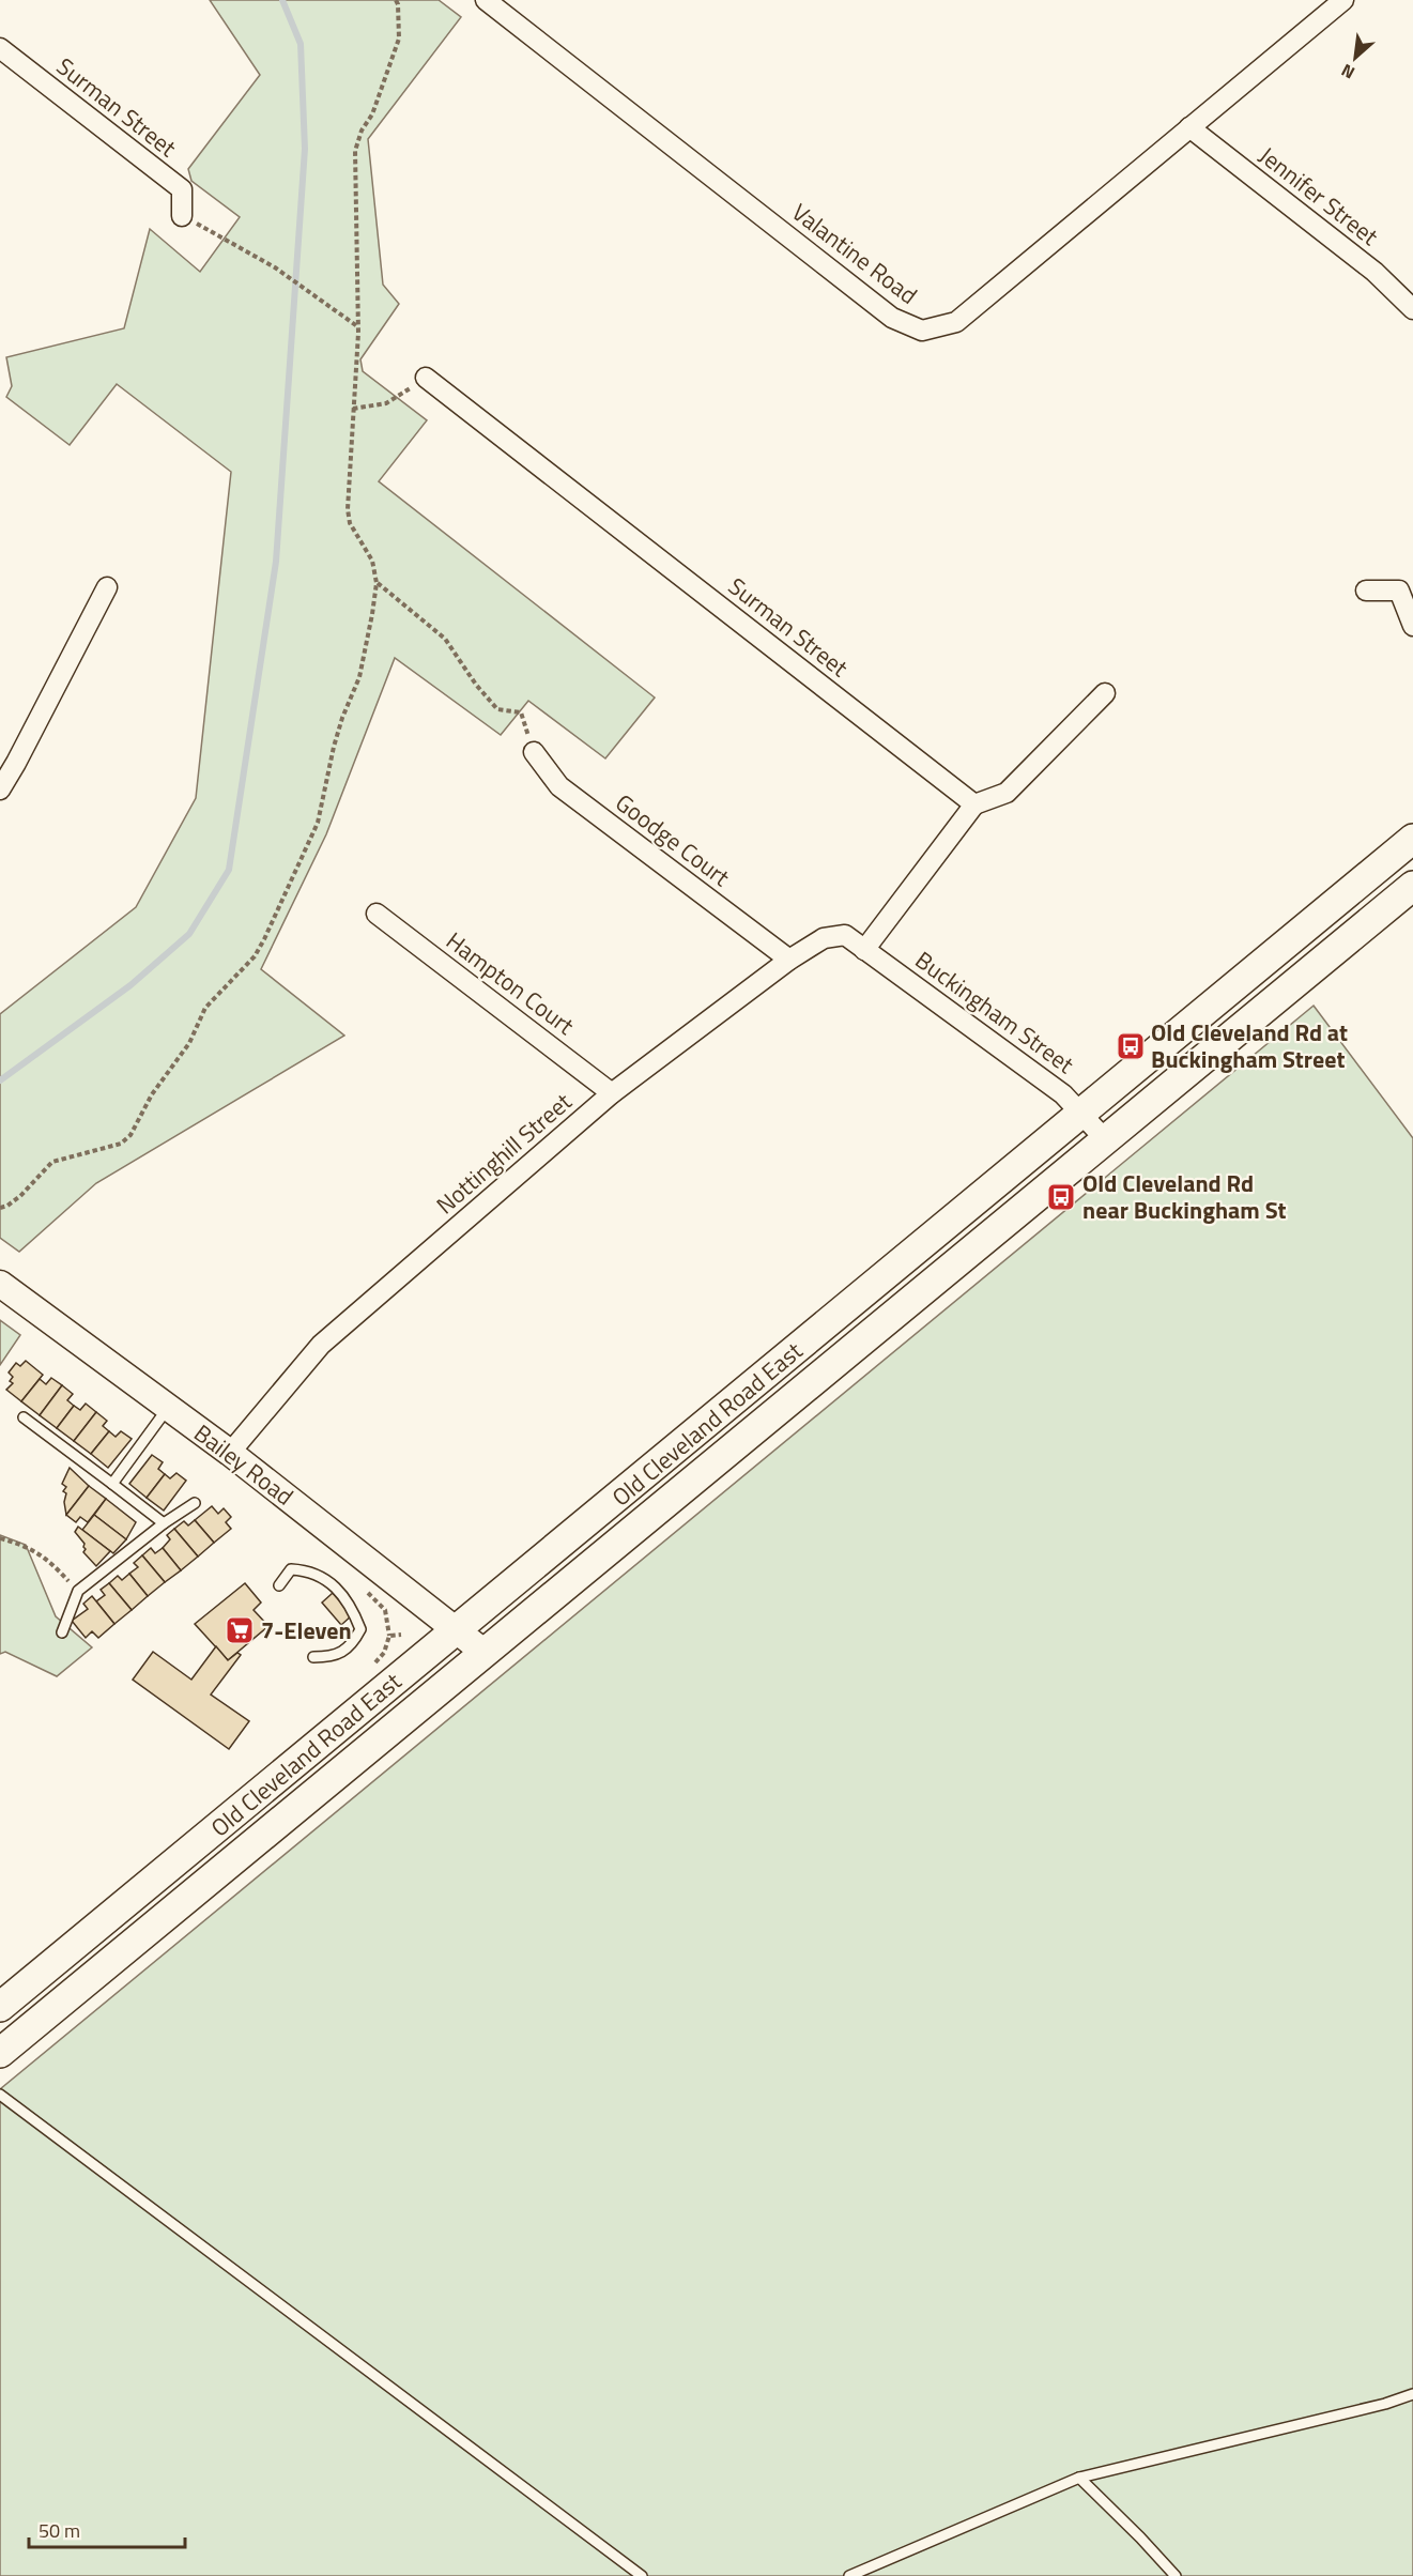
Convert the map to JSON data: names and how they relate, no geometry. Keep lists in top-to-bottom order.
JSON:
{
  "streets": {
    "main road": ["Old Cleveland Road East"],
    "street": [
      "Surman Street",
      "Jennifer Street",
      "Valantine Road",
      "Goodge Court",
      "Hampton Court",
      "Buckingham Street",
      "Nottinghill Street",
      "Bailey Road"
    ]
  },
  "crossings": [
    ["Jennifer Street", "Valantine Road"],
    ["Goodge Court", "Nottinghill Street"],
    ["Hampton Court", "Nottinghill Street"],
    ["Buckingham Street", "Nottinghill Street"],
    ["Buckingham Street", "Old Cleveland Road East"],
    ["Nottinghill Street", "Bailey Road"],
    ["Old Cleveland Road East", "Bailey Road"]
  ],
  "places": {
    "bus stop": ["Old Cleveland Rd at Buckingham Street", "Old Cleveland Rd near Buckingham St"],
    "supermarket": ["7-Eleven"]
  },
  "scale_bar": "50 m",
  "north": "bottom left"
}
